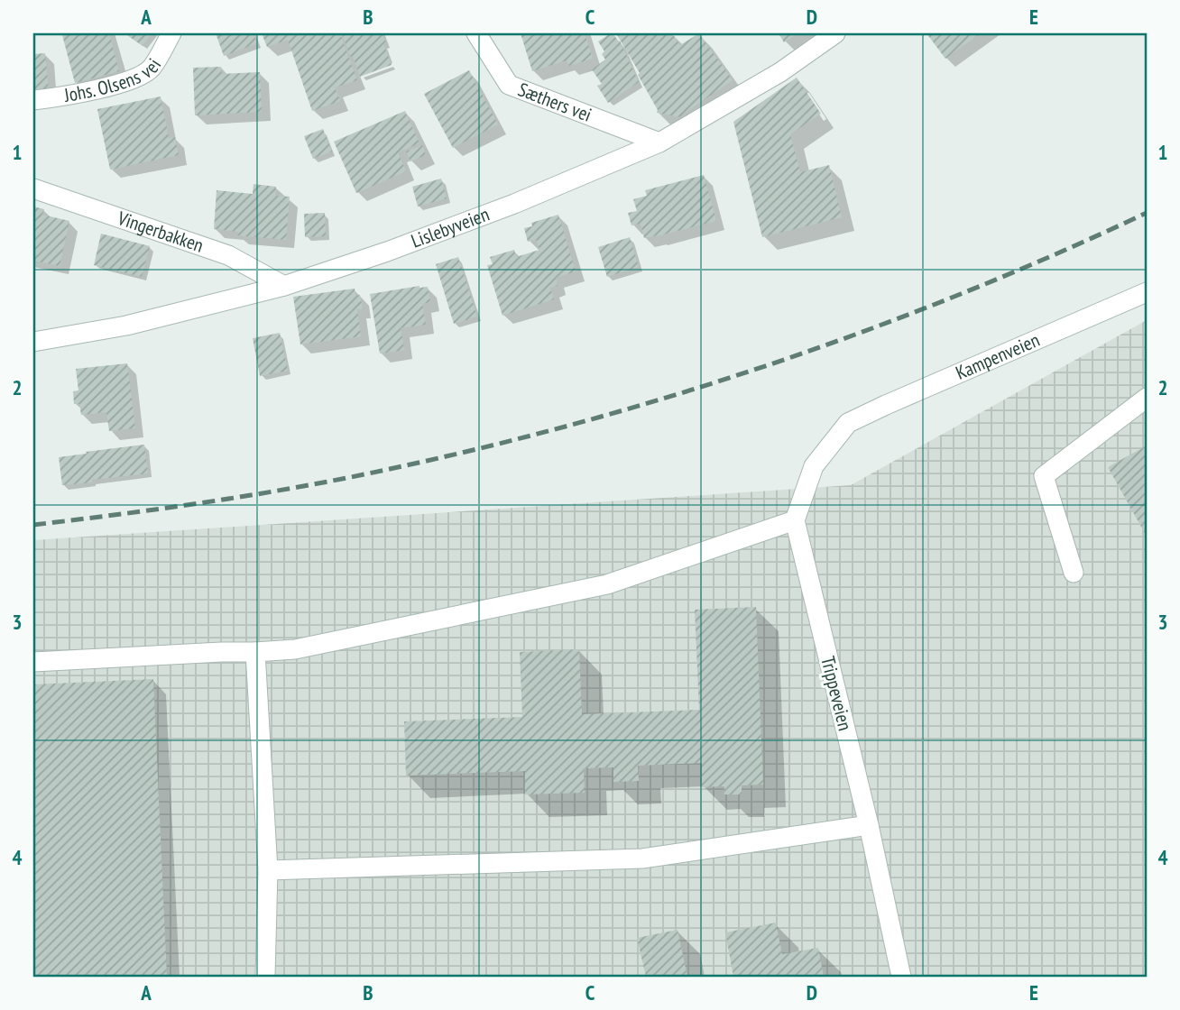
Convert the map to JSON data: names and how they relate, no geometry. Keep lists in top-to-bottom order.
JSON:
{
  "streets": {
    "street": [
      "Johs. Olsens vei",
      "Sæthers vei",
      "Lislebyveien",
      "Vingerbakken",
      "Kampenveien",
      "Trippeveien"
    ]
  },
  "crossings": [
    ["Sæthers vei", "Lislebyveien"],
    ["Lislebyveien", "Vingerbakken"],
    ["Kampenveien", "Trippeveien"]
  ],
  "grid": {
    "columns": [
      "A",
      "B",
      "C",
      "D",
      "E"
    ],
    "rows": [
      "1",
      "2",
      "3",
      "4"
    ]
  }
}
